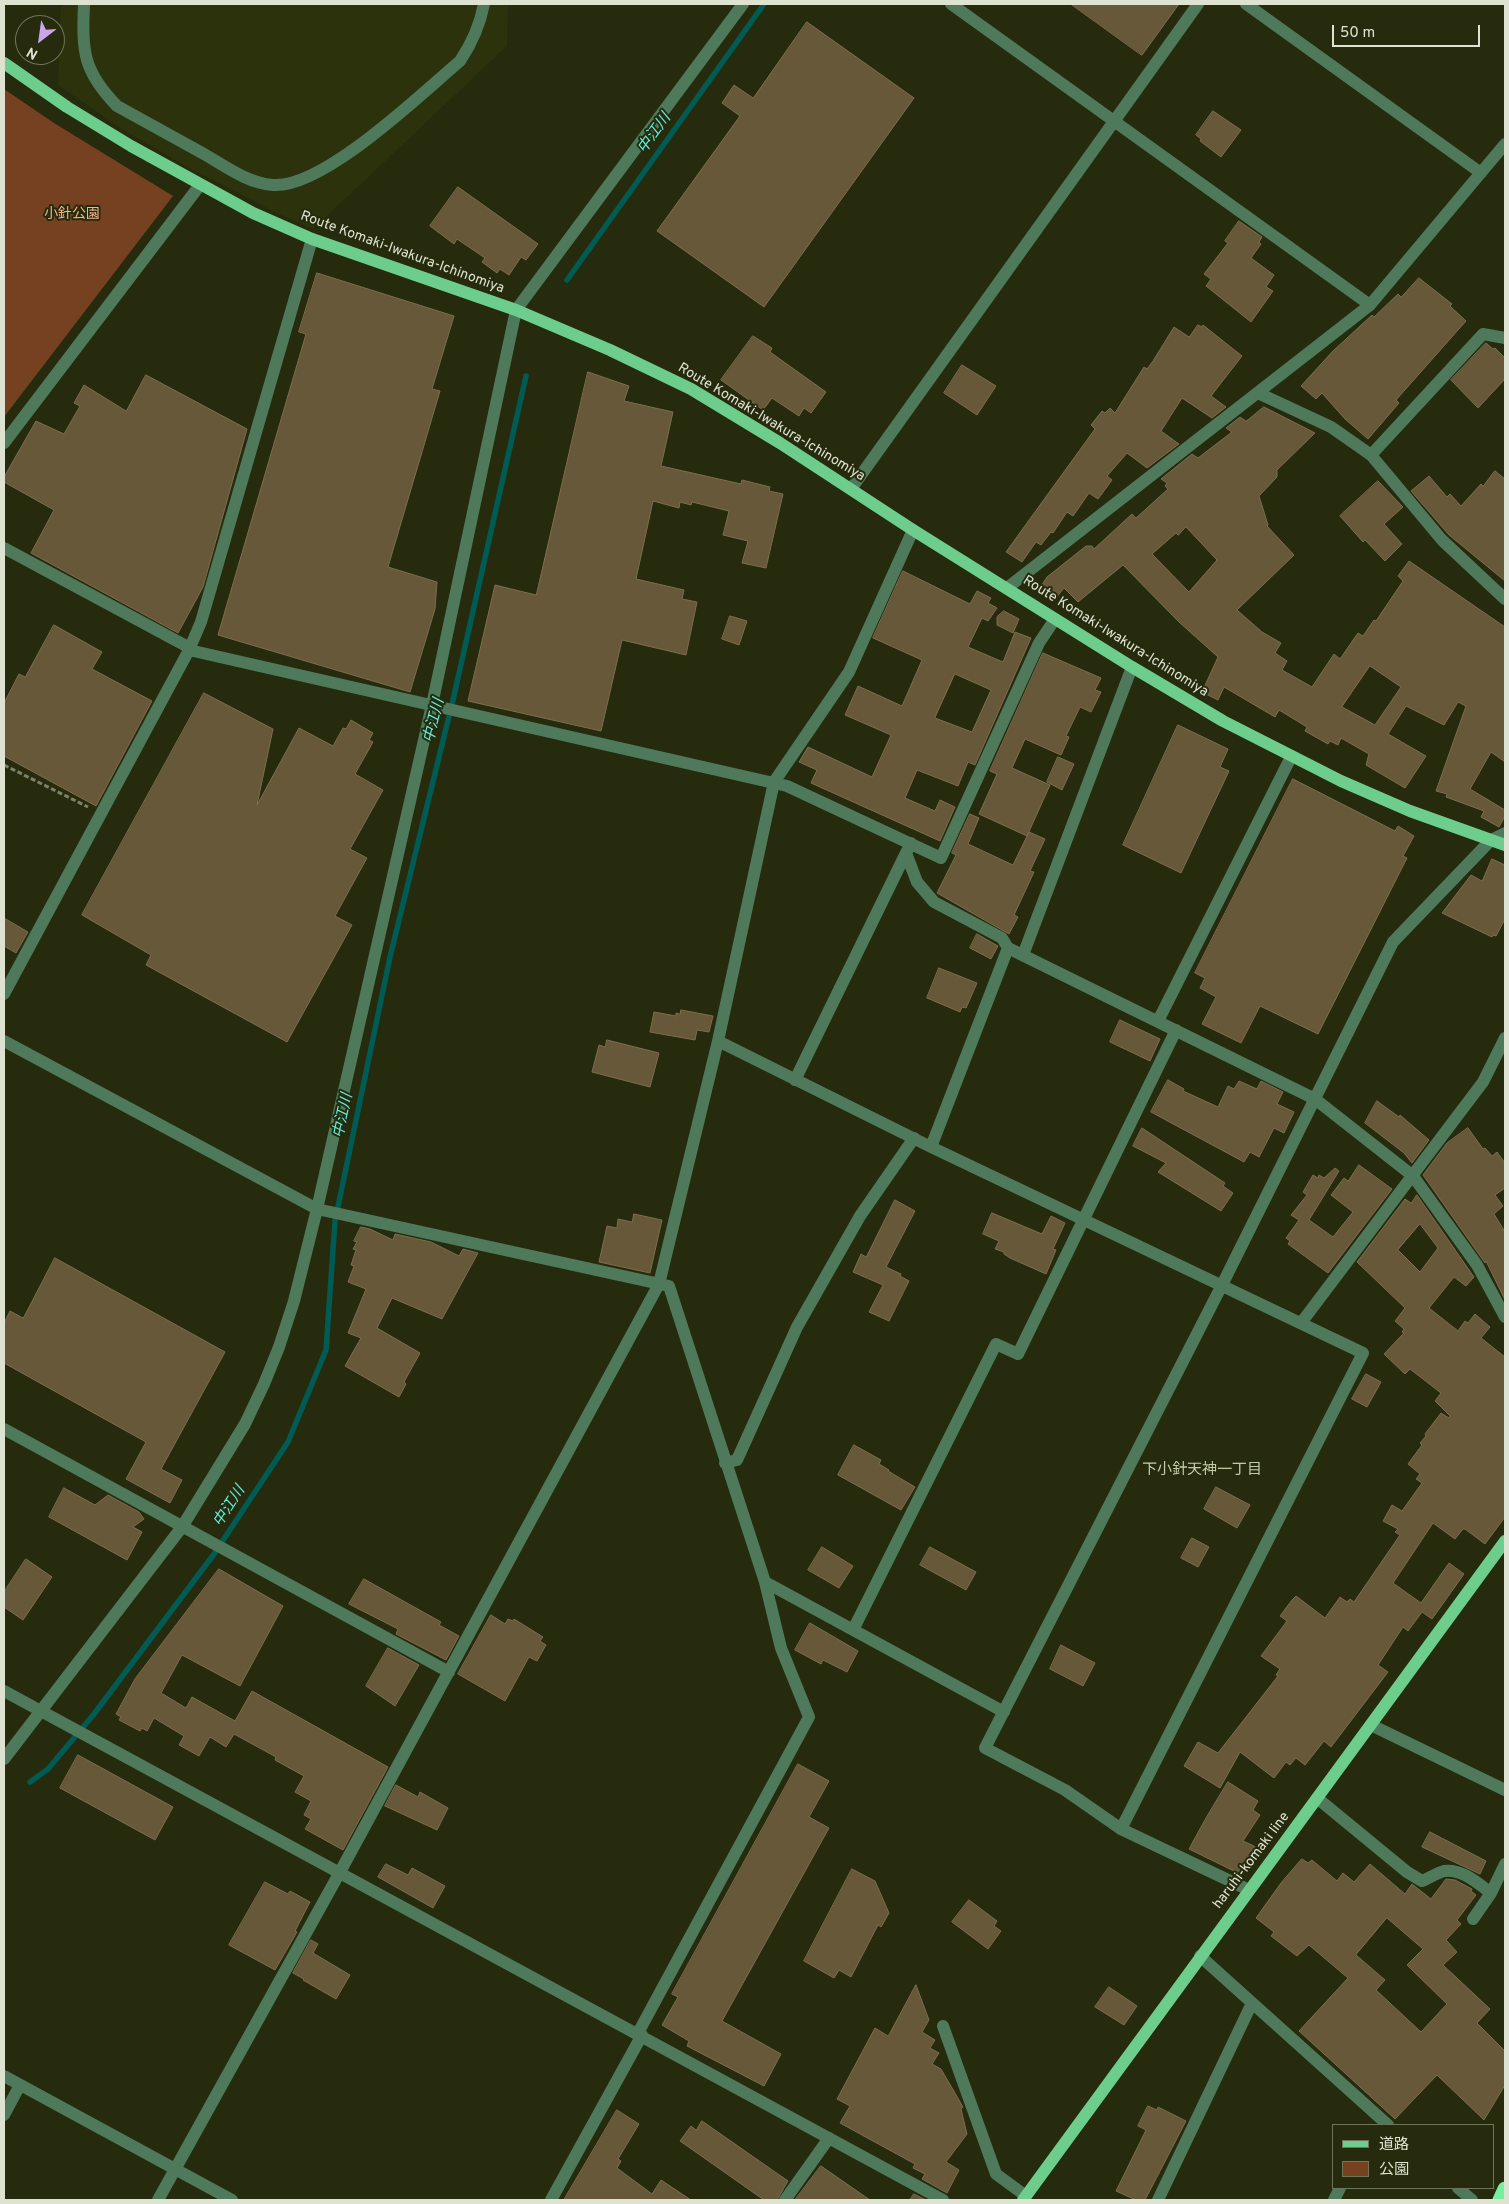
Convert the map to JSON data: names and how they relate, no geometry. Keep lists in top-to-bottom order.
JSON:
{
  "streets": {
    "main road": ["Route Komaki-Iwakura-Ichinomiya", "haruhi-komaki line"]
  },
  "districts": ["下小針天神一丁目"],
  "water": ["中江川"],
  "parks": ["小針公園"],
  "legend": ["道路", "公園"],
  "scale_bar": "50 m",
  "north": "bottom left"
}
